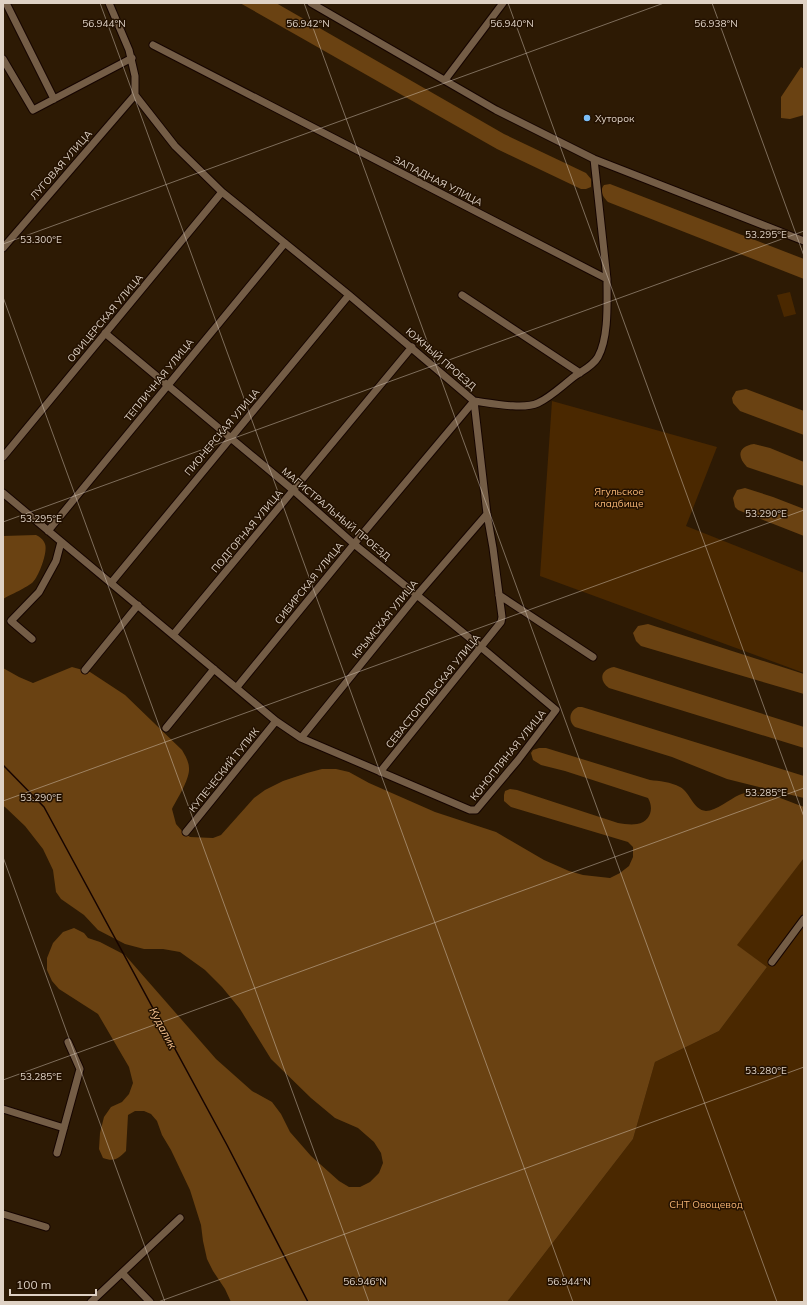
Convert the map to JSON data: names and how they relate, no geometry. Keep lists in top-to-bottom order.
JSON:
{
  "streets": {
    "street": [
      "ЛУГОВАЯ УЛИЦА",
      "ЗАПАДНАЯ УЛИЦА",
      "ОФИЦЕРСКАЯ УЛИЦА",
      "ЮЖНЫЙ ПРОЕЗД",
      "ТЕПЛИЧНАЯ УЛИЦА",
      "ПИОНЕРСКАЯ УЛИЦА",
      "МАГИСТРАЛЬНЫЙ ПРОЕЗД",
      "ПОДГОРНАЯ УЛИЦА",
      "СИБИРСКАЯ УЛИЦА",
      "КРЫМСКАЯ УЛИЦА",
      "СЕВАСТОПОЛЬСКАЯ УЛИЦА",
      "КОНОПЛЯНАЯ УЛИЦА",
      "КУПЕЧЕСКИЙ ТУПИК"
    ]
  },
  "crossings": [
    ["ЛУГОВАЯ УЛИЦА", "ЮЖНЫЙ ПРОЕЗД"],
    ["ОФИЦЕРСКАЯ УЛИЦА", "ЮЖНЫЙ ПРОЕЗД"],
    ["ОФИЦЕРСКАЯ УЛИЦА", "МАГИСТРАЛЬНЫЙ ПРОЕЗД"],
    ["ЮЖНЫЙ ПРОЕЗД", "ТЕПЛИЧНАЯ УЛИЦА"],
    ["ЮЖНЫЙ ПРОЕЗД", "ПИОНЕРСКАЯ УЛИЦА"],
    ["ЮЖНЫЙ ПРОЕЗД", "ПОДГОРНАЯ УЛИЦА"],
    ["ЮЖНЫЙ ПРОЕЗД", "СИБИРСКАЯ УЛИЦА"],
    ["ЮЖНЫЙ ПРОЕЗД", "КРЫМСКАЯ УЛИЦА"],
    ["ЮЖНЫЙ ПРОЕЗД", "СЕВАСТОПОЛЬСКАЯ УЛИЦА"],
    ["ТЕПЛИЧНАЯ УЛИЦА", "МАГИСТРАЛЬНЫЙ ПРОЕЗД"],
    ["ПИОНЕРСКАЯ УЛИЦА", "МАГИСТРАЛЬНЫЙ ПРОЕЗД"],
    ["МАГИСТРАЛЬНЫЙ ПРОЕЗД", "ПОДГОРНАЯ УЛИЦА"],
    ["МАГИСТРАЛЬНЫЙ ПРОЕЗД", "СИБИРСКАЯ УЛИЦА"],
    ["МАГИСТРАЛЬНЫЙ ПРОЕЗД", "КРЫМСКАЯ УЛИЦА"],
    ["МАГИСТРАЛЬНЫЙ ПРОЕЗД", "СЕВАСТОПОЛЬСКАЯ УЛИЦА"],
    ["МАГИСТРАЛЬНЫЙ ПРОЕЗД", "КОНОПЛЯНАЯ УЛИЦА"],
    ["СЕВАСТОПОЛЬСКАЯ УЛИЦА", "КОНОПЛЯНАЯ УЛИЦА"]
  ],
  "water": ["Кудалик"],
  "parks": ["Ягульское кладбище", "СНТ Овощевод"],
  "places": ["Хуторок"],
  "scale_bar": "100 m",
  "coordinates": [
    "56.944°N",
    "56.942°N",
    "56.940°N",
    "56.938°N",
    "53.295°E",
    "53.300°E",
    "53.290°E",
    "53.285°E",
    "53.280°E",
    "56.946°N"
  ]
}
